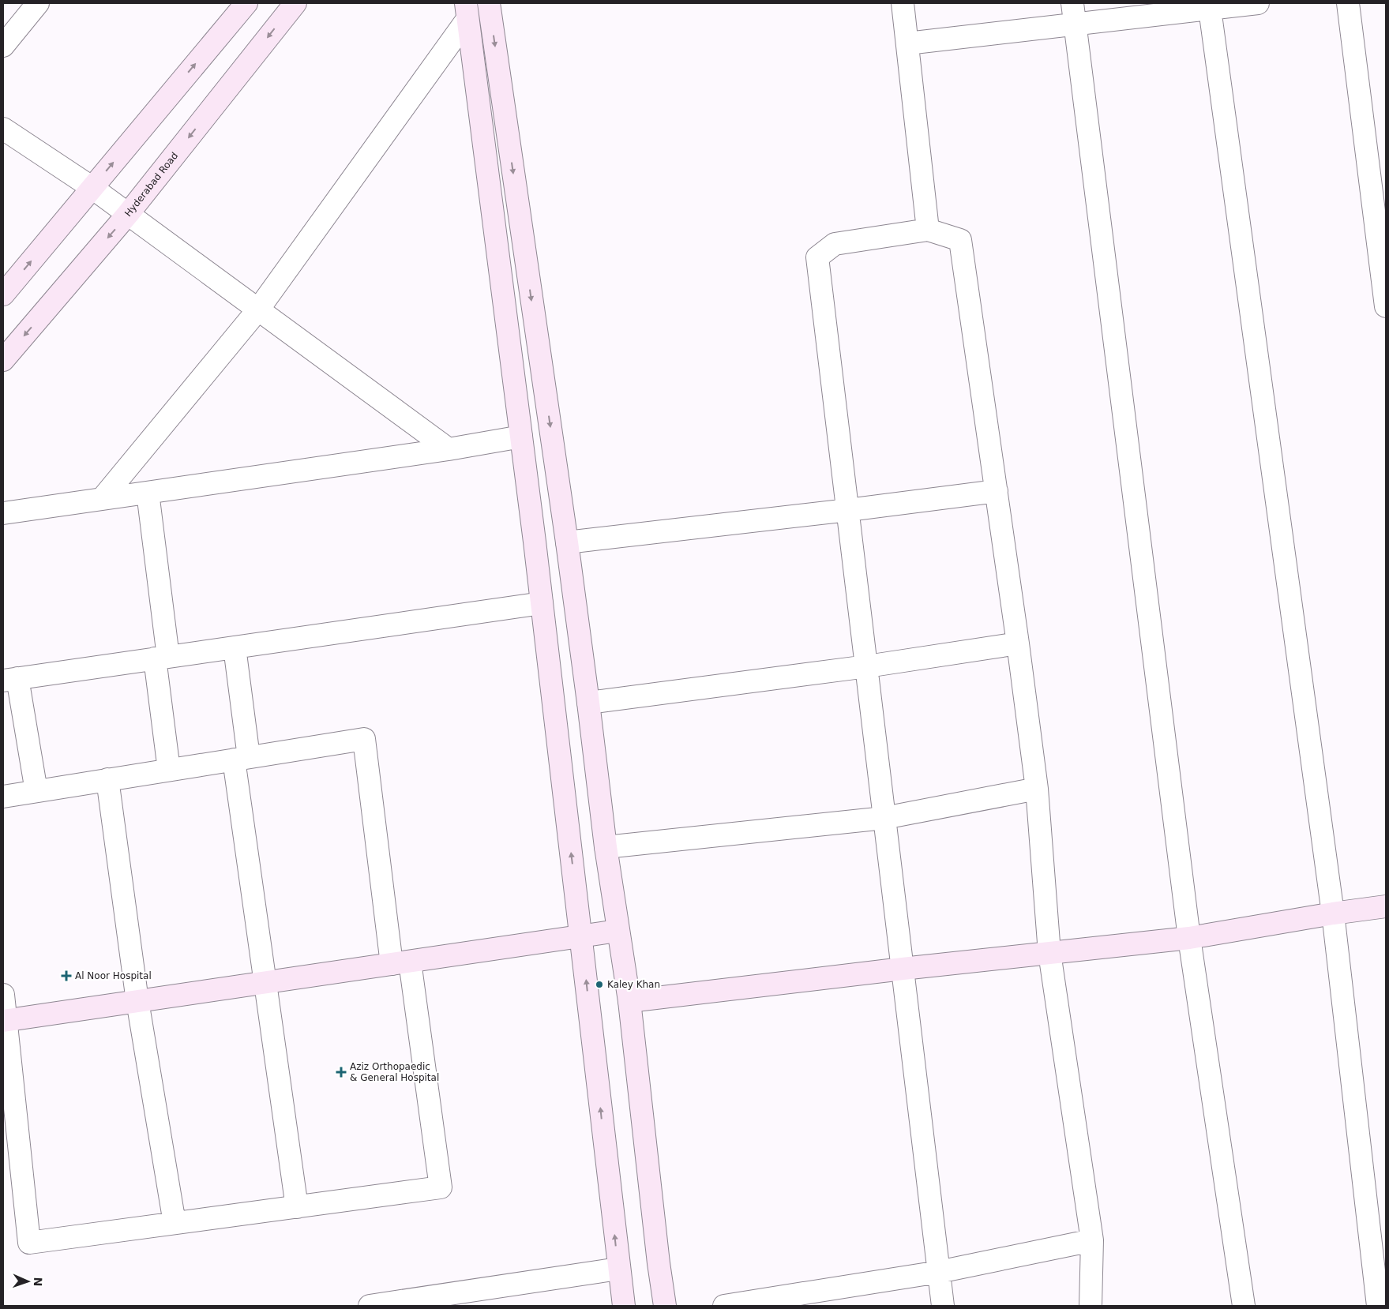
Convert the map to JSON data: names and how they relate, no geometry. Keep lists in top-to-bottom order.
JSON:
{
  "streets": {
    "main road": ["Hyderabad Road"]
  },
  "places": {
    "health": ["Al Noor Hospital", "Aziz Orthopaedic & General Hospital"],
    "other": ["Kaley Khan"]
  },
  "north": "right"
}
